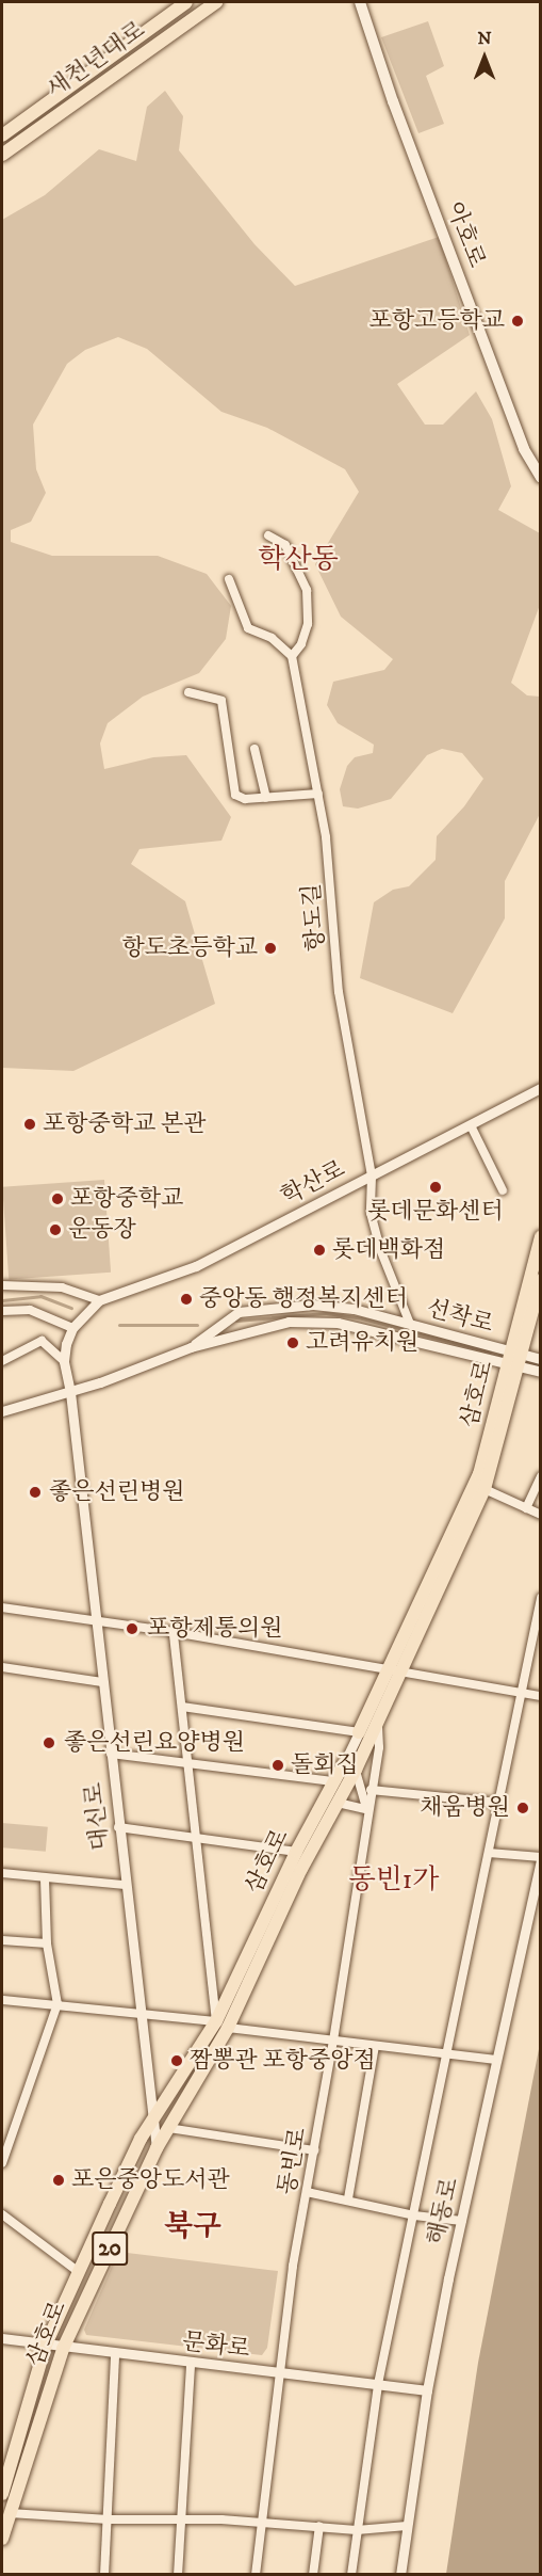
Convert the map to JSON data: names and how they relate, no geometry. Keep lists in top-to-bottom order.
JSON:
{
  "streets": {
    "main road": [
      "새천년대로",
      "아호로",
      "삼호로",
      "20"
    ],
    "street": [
      "항도길",
      "학산로",
      "선착로",
      "대신로",
      "동빈로",
      "해동로",
      "문화로"
    ]
  },
  "crossings": [
    ["항도길", "학산로"],
    ["항도길", "선착로"],
    ["학산로", "대신로"],
    ["선착로", "삼호로"],
    ["선착로", "대신로"],
    ["삼호로", "대신로"],
    ["삼호로", "동빈로"],
    ["삼호로", "문화로"],
    ["동빈로", "문화로"],
    ["해동로", "문화로"]
  ],
  "districts": ["학산동", "동빈1가", "북구"],
  "places": [
    "포항고등학교",
    "항도초등학교",
    "포항중학교 본관",
    "롯데문화센터",
    "포항중학교",
    "운동장",
    "롯데백화점",
    "중앙동 행정복지센터",
    "고려유치원",
    "좋은선린병원",
    "포항제통의원",
    "좋은선린요양병원",
    "돌회집",
    "채움병원",
    "짬뽕관 포항중앙점",
    "포은중앙도서관"
  ],
  "north": "top"
}
